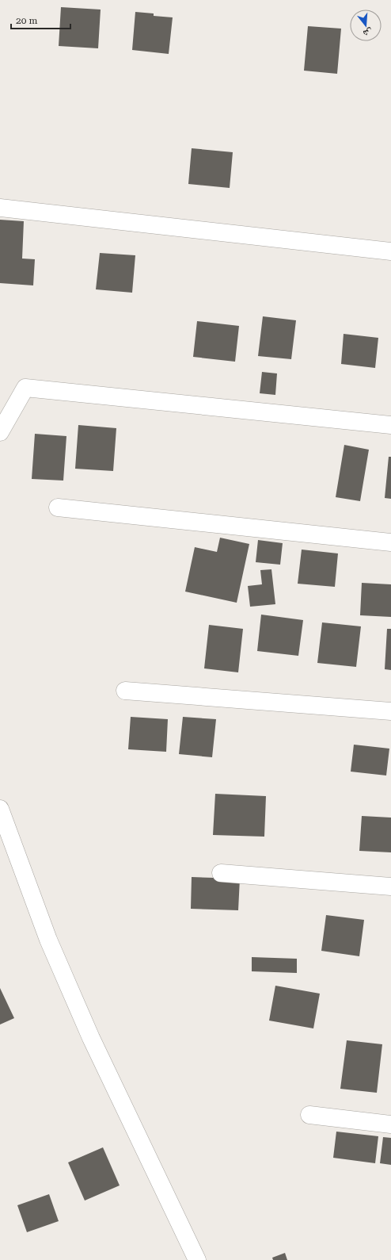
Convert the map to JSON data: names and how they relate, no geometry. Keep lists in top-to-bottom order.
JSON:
{
  "scale_bar": "20 m",
  "north": "bottom"
}
